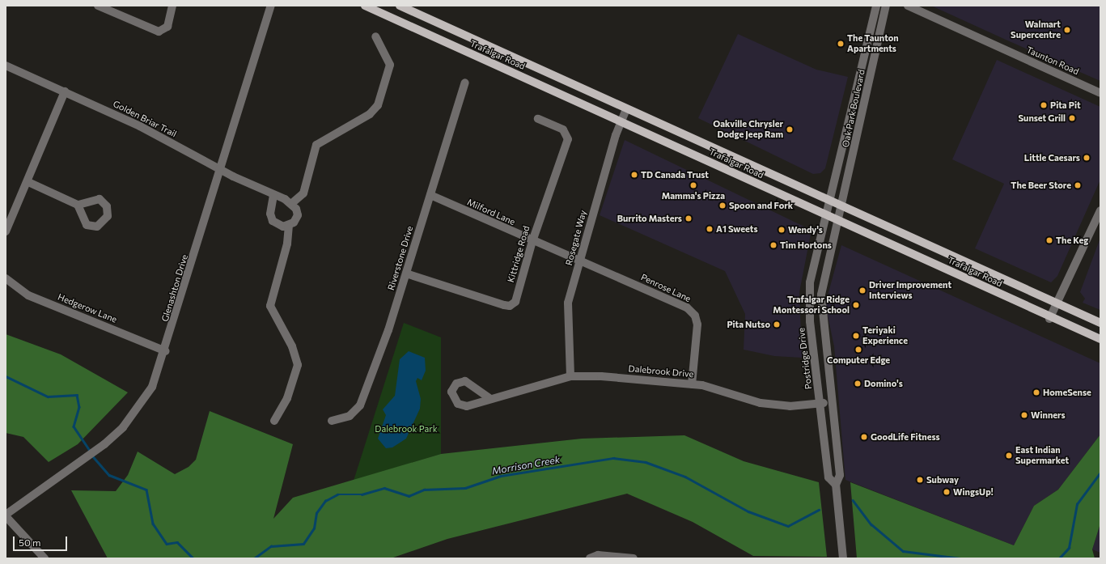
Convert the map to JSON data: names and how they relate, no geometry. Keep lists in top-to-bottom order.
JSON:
{
  "streets": {
    "main road": ["Trafalgar Road"],
    "street": [
      "Taunton Road",
      "Oak Park Boulevard",
      "Golden Briar Trail",
      "Milford Lane",
      "Rosegate Way",
      "Kittridge Road",
      "Riverstone Drive",
      "Glenashton Drive",
      "Penrose Lane",
      "Hedgerow Lane",
      "Postridge Drive",
      "Dalebrook Drive"
    ]
  },
  "crossings": [
    ["Trafalgar Road", "Oak Park Boulevard"],
    ["Trafalgar Road", "Rosegate Way"],
    ["Trafalgar Road", "Postridge Drive"],
    ["Oak Park Boulevard", "Postridge Drive"],
    ["Golden Briar Trail", "Glenashton Drive"],
    ["Milford Lane", "Rosegate Way"],
    ["Milford Lane", "Kittridge Road"],
    ["Milford Lane", "Riverstone Drive"],
    ["Milford Lane", "Penrose Lane"],
    ["Rosegate Way", "Penrose Lane"],
    ["Rosegate Way", "Dalebrook Drive"],
    ["Kittridge Road", "Riverstone Drive"],
    ["Glenashton Drive", "Hedgerow Lane"],
    ["Penrose Lane", "Dalebrook Drive"],
    ["Postridge Drive", "Dalebrook Drive"]
  ],
  "water": ["Morrison Creek"],
  "parks": ["Dalebrook Park"],
  "places": [
    "Walmart Supercentre",
    "The Taunton Apartments",
    "Pita Pit",
    "Sunset Grill",
    "Oakville Chrysler Dodge Jeep Ram",
    "Little Caesars",
    "TD Canada Trust",
    "Mamma's Pizza",
    "The Beer Store",
    "Spoon and Fork",
    "Burrito Masters",
    "A1 Sweets",
    "Wendy's",
    "The Keg",
    "Tim Hortons",
    "Driver Improvement Interviews",
    "Trafalgar Ridge Montessori School",
    "Pita Nutso",
    "Teriyaki Experience",
    "Computer Edge",
    "Domino's",
    "HomeSense",
    "Winners",
    "GoodLife Fitness",
    "East Indian Supermarket",
    "Subway",
    "WingsUp!"
  ],
  "scale_bar": "50 m"
}
